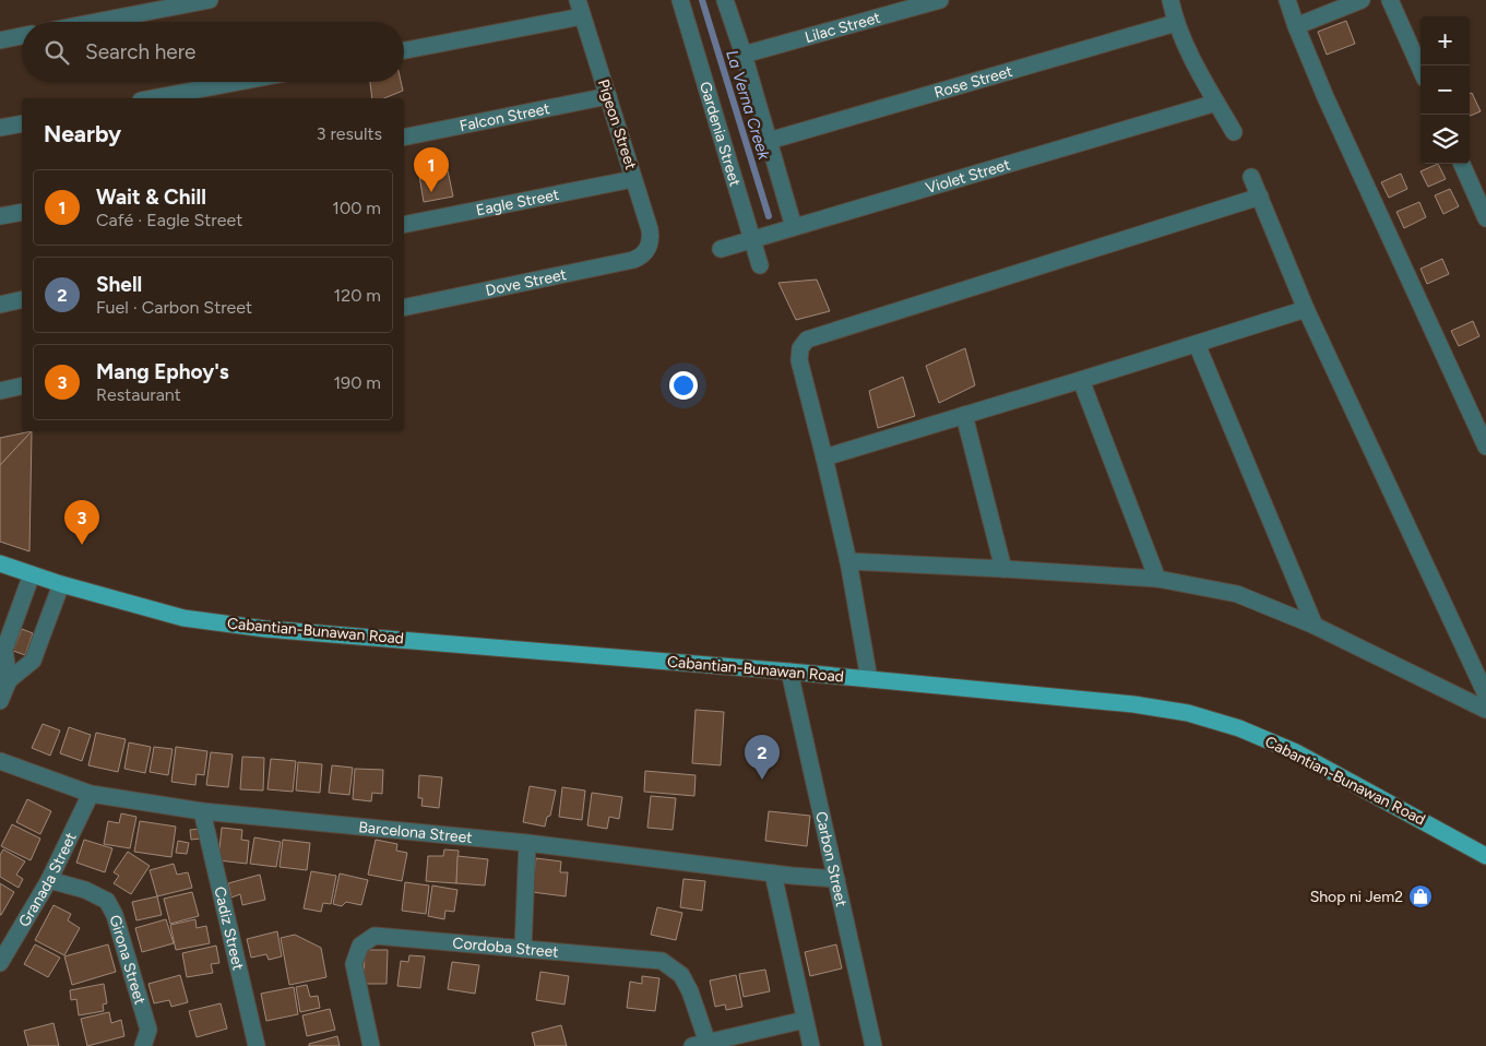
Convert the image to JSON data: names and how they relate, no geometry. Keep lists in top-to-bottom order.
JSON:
{
  "streets": {
    "main road": ["Cabantian-Bunawan Road"],
    "street": [
      "Lilac Street",
      "Rose Street",
      "Falcon Street",
      "Pigeon Street",
      "Gardenia Street",
      "Violet Street",
      "Eagle Street",
      "Dove Street",
      "Barcelona Street",
      "Carbon Street",
      "Granada Street",
      "Cadiz Street",
      "Cordoba Street",
      "Girona Street"
    ]
  },
  "crossings": [
    ["Falcon Street", "Pigeon Street"],
    ["Pigeon Street", "Eagle Street"],
    ["Pigeon Street", "Dove Street"],
    ["Gardenia Street", "Violet Street"],
    ["Cabantian-Bunawan Road", "Carbon Street"],
    ["Barcelona Street", "Carbon Street"],
    ["Barcelona Street", "Granada Street"],
    ["Barcelona Street", "Cadiz Street"],
    ["Granada Street", "Girona Street"]
  ],
  "water": ["La Verna Creek"],
  "places": {
    "shop": ["Shop ni Jem2"]
  },
  "page": {
    "map_buttons": ["+", "−"],
    "search": "Search here",
    "heading": ["Nearby", "3 results"],
    "pins": ["1", "3", "2"],
    "list": [
      {
        "mark": "1",
        "name": "Wait & Chill",
        "note": "Café · Eagle Street",
        "value": "100 m"
      },
      {
        "mark": "2",
        "name": "Shell",
        "note": "Fuel · Carbon Street",
        "value": "120 m"
      },
      {
        "mark": "3",
        "name": "Mang Ephoy's",
        "note": "Restaurant",
        "value": "190 m"
      }
    ]
  }
}
